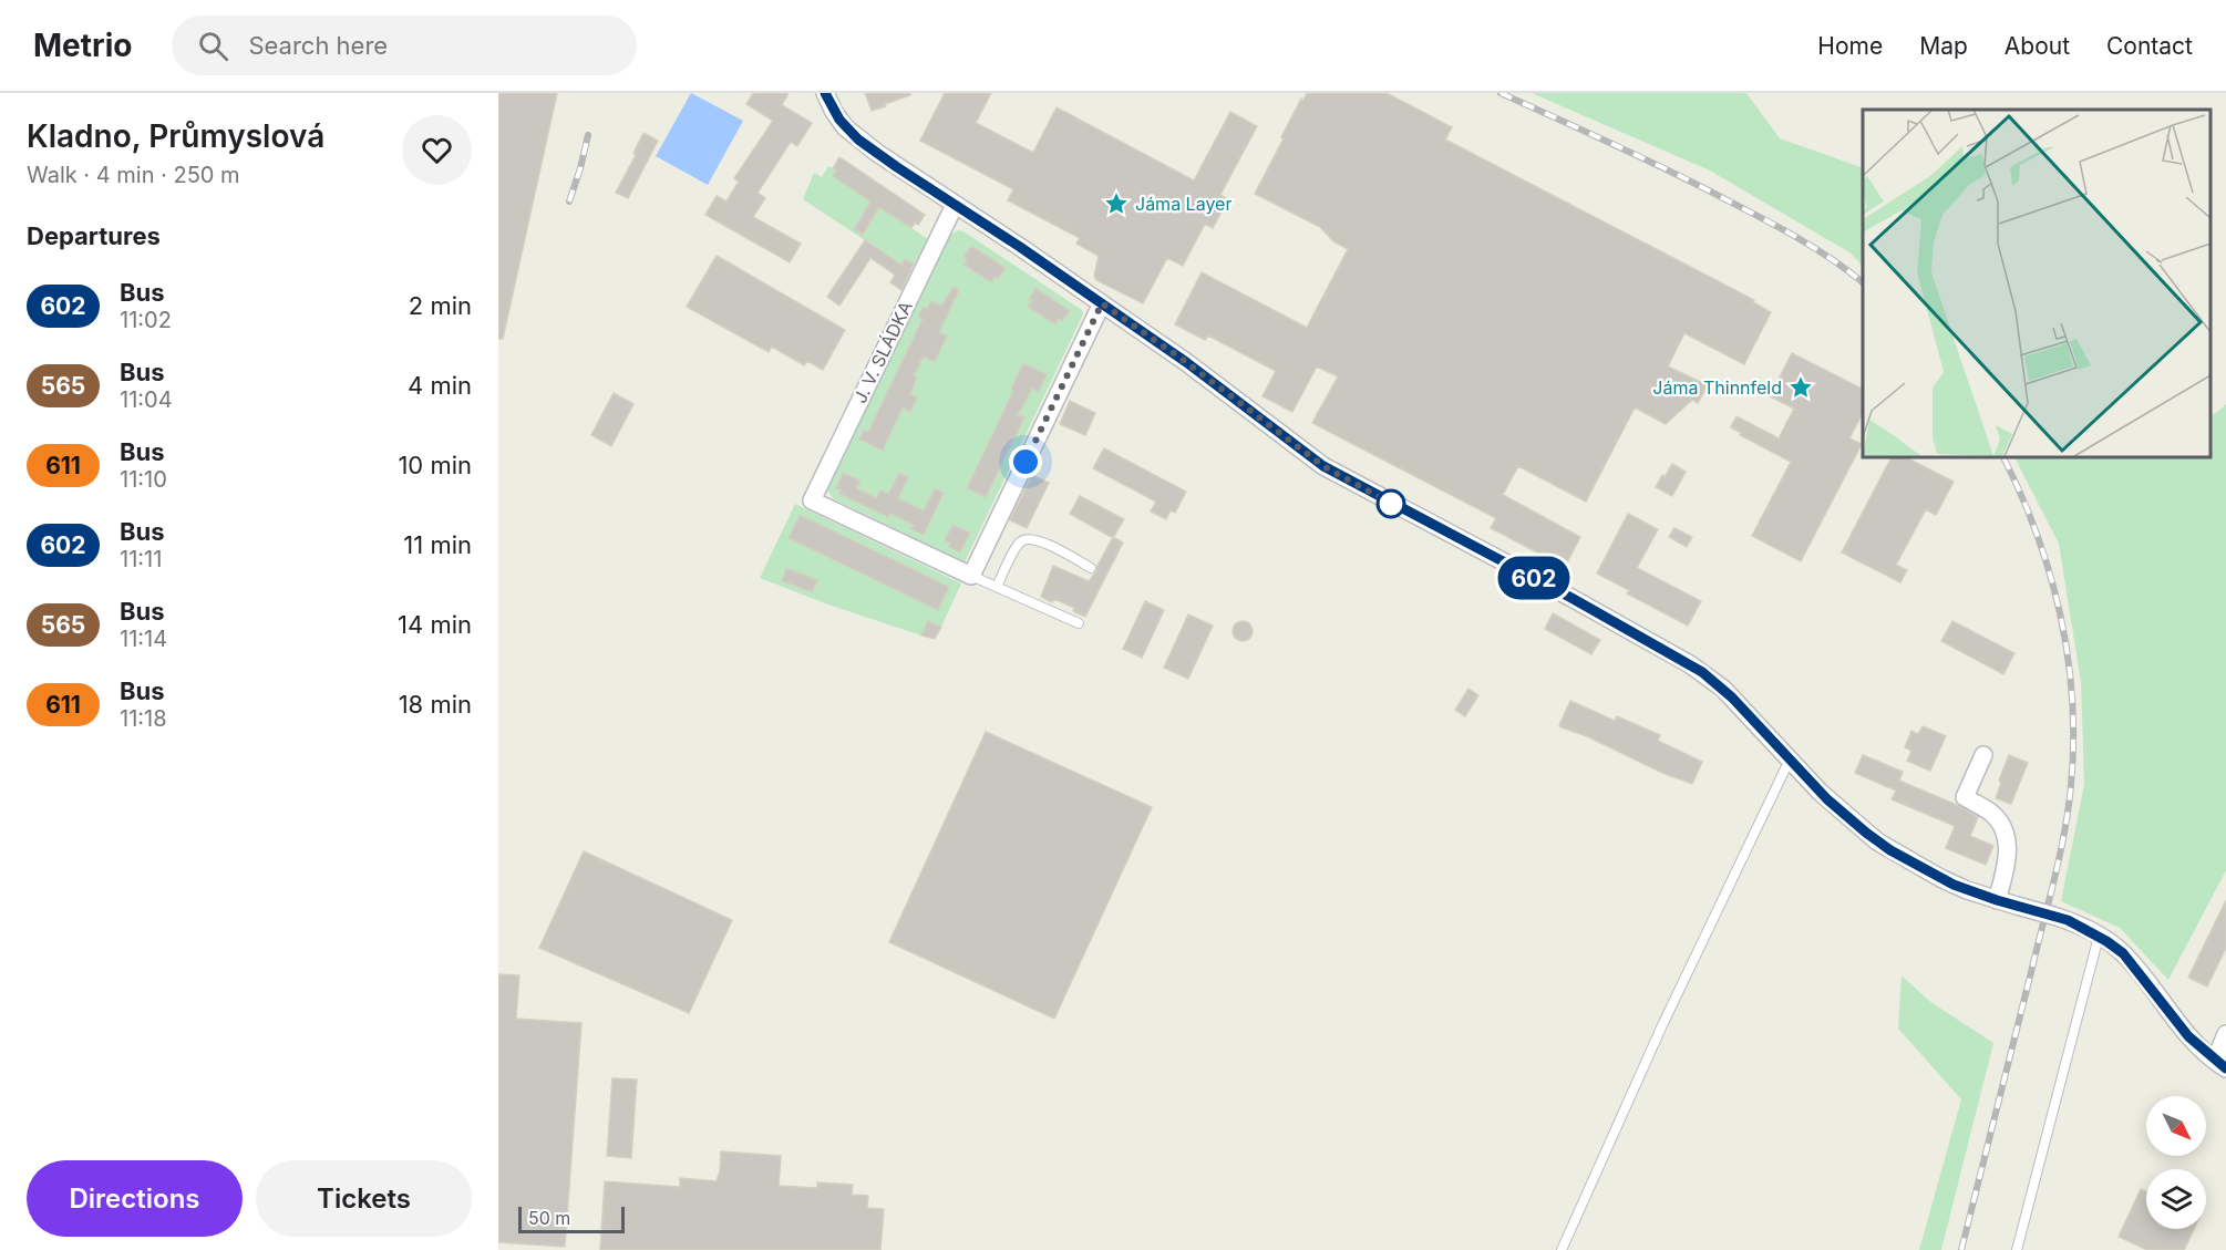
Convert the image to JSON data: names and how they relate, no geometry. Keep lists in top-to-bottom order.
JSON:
{
  "streets": {
    "street": ["J. V. SLÁDKA"]
  },
  "places": {
    "place": ["Jáma Layer", "Jáma Thinnfeld"]
  },
  "lines": ["bus line 602"],
  "scale_bar": "50 m",
  "north": "bottom right",
  "page": {
    "header": "Metrio",
    "search": "Search here",
    "nav": [
      "Home",
      "Map",
      "About",
      "Contact"
    ],
    "heading": [
      ["Kladno, Průmyslová", "Walk · 4 min · 250 m"],
      "Departures"
    ],
    "on_map": "602",
    "list": [
      {
        "mark": "602",
        "name": "Bus",
        "note": "11:02",
        "value": "2 min"
      },
      {
        "mark": "565",
        "name": "Bus",
        "note": "11:04",
        "value": "4 min"
      },
      {
        "mark": "611",
        "name": "Bus",
        "note": "11:10",
        "value": "10 min"
      },
      {
        "mark": "602",
        "name": "Bus",
        "note": "11:11",
        "value": "11 min"
      },
      {
        "mark": "565",
        "name": "Bus",
        "note": "11:14",
        "value": "14 min"
      },
      {
        "mark": "611",
        "name": "Bus",
        "note": "11:18",
        "value": "18 min"
      }
    ],
    "buttons": ["Directions", "Tickets"],
    "scale": "50 m"
  }
}
